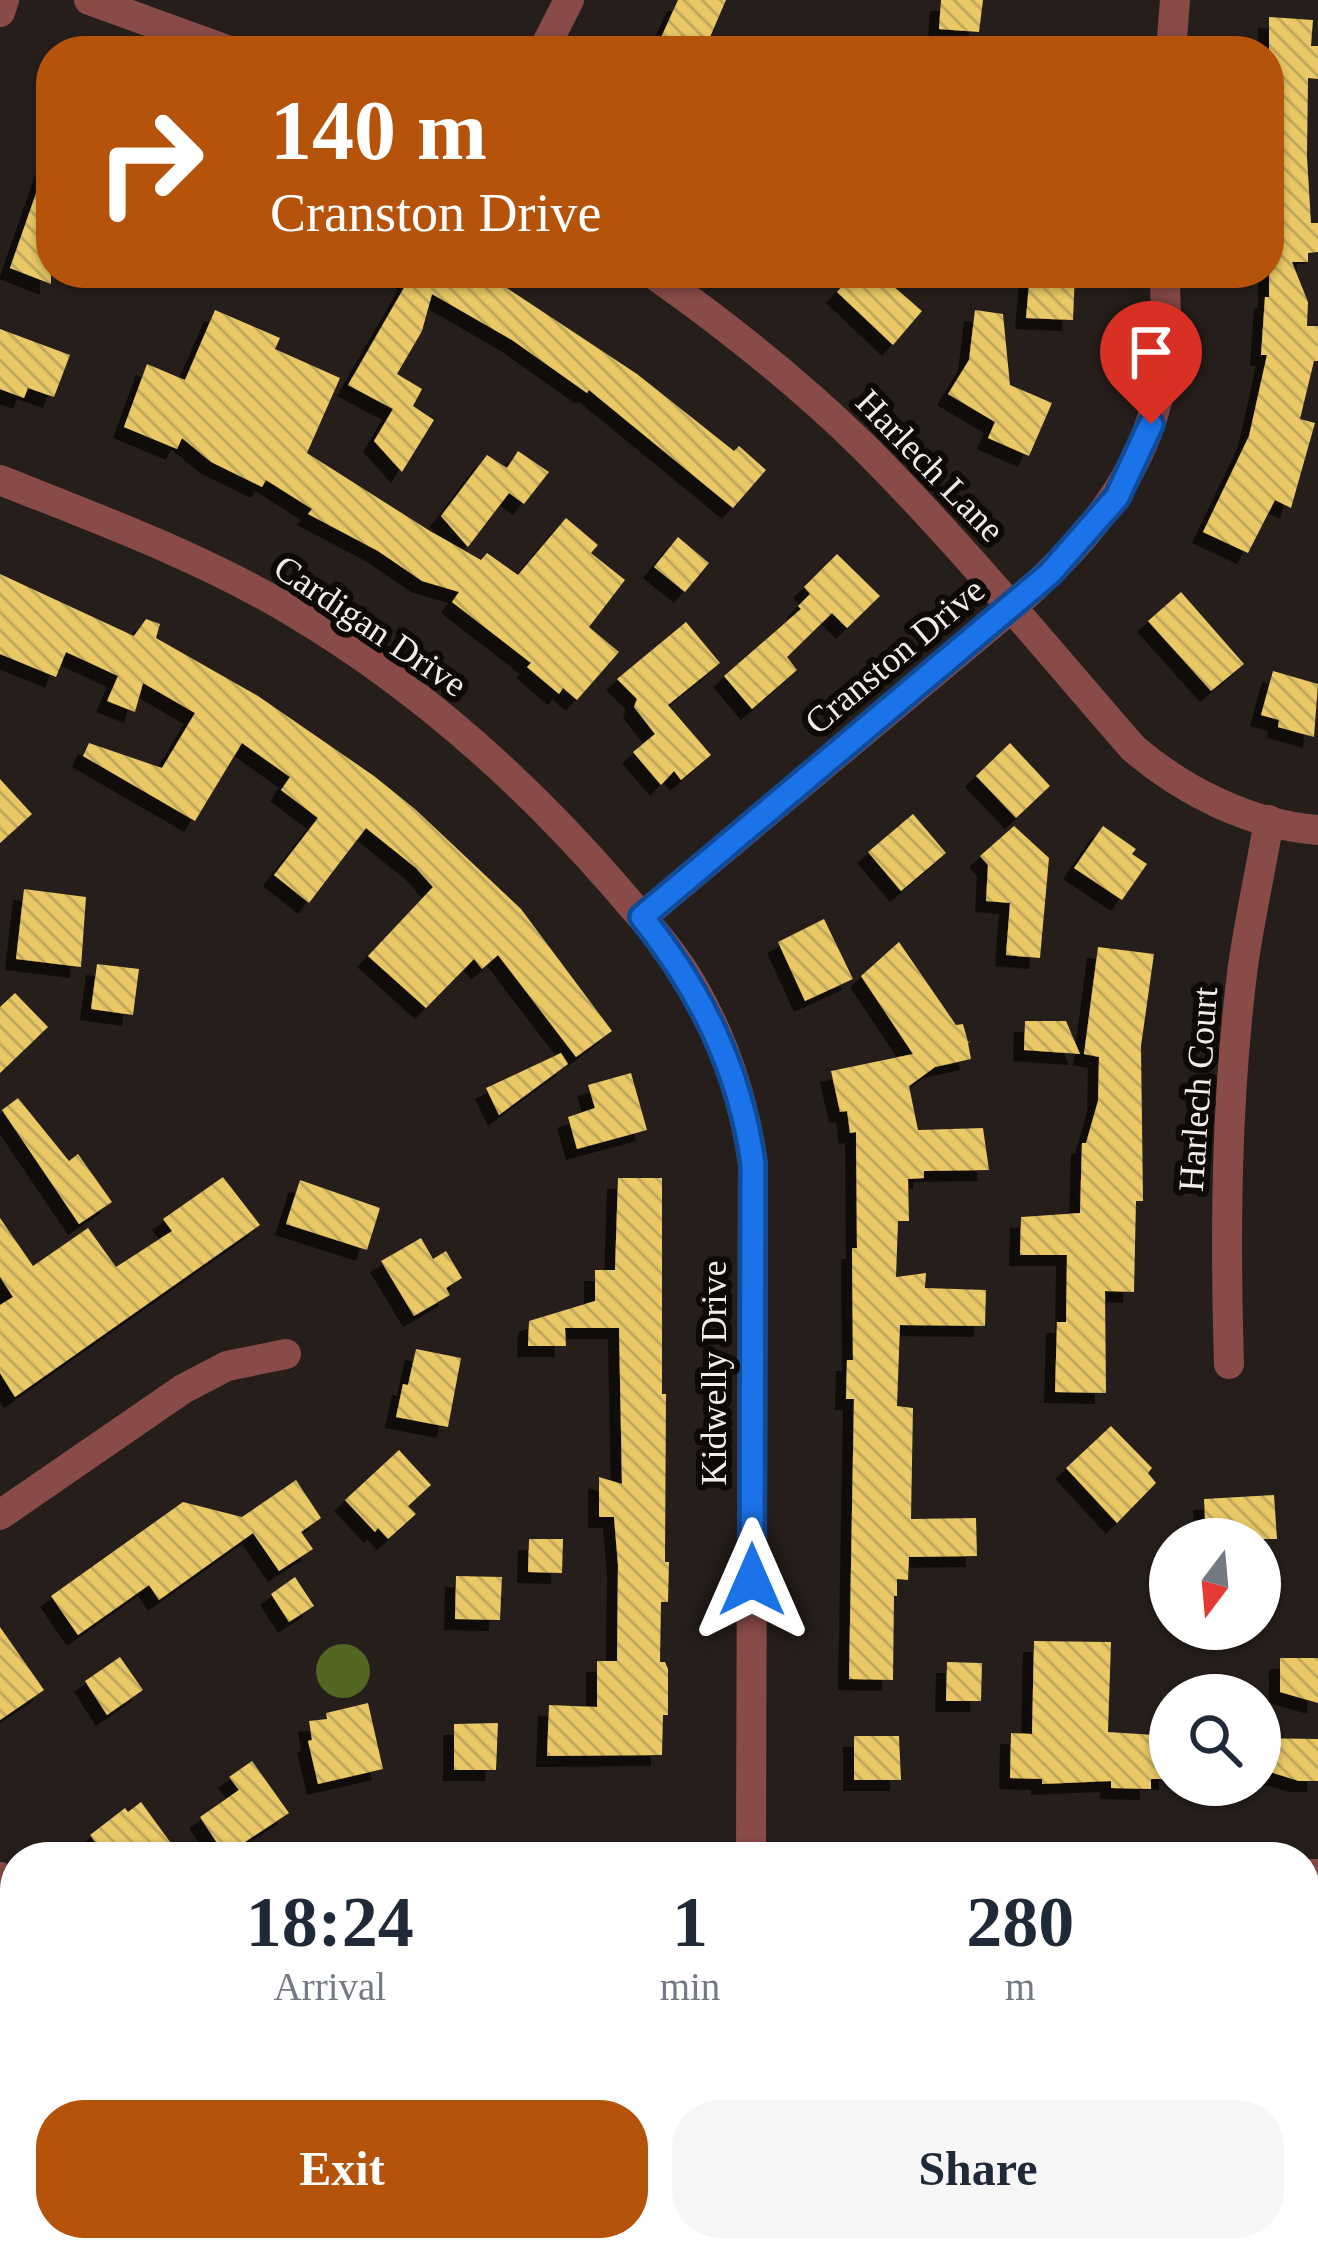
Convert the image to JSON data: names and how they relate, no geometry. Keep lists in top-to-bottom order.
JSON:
{
  "streets": {
    "street": [
      "Harlech Lane",
      "Cardigan Drive",
      "Cranston Drive",
      "Harlech Court",
      "Kidwelly Drive"
    ]
  },
  "crossings": [
    ["Harlech Lane", "Cranston Drive"],
    ["Harlech Lane", "Harlech Court"],
    ["Cardigan Drive", "Cranston Drive"],
    ["Cardigan Drive", "Kidwelly Drive"],
    ["Cranston Drive", "Kidwelly Drive"]
  ],
  "north": "bottom",
  "page": {
    "turn": ["140 m", "Cranston Drive"],
    "eta": [
      "18:24",
      "Arrival",
      "1",
      "min",
      "280",
      "m"
    ],
    "buttons": ["Exit", "Share"]
  }
}
